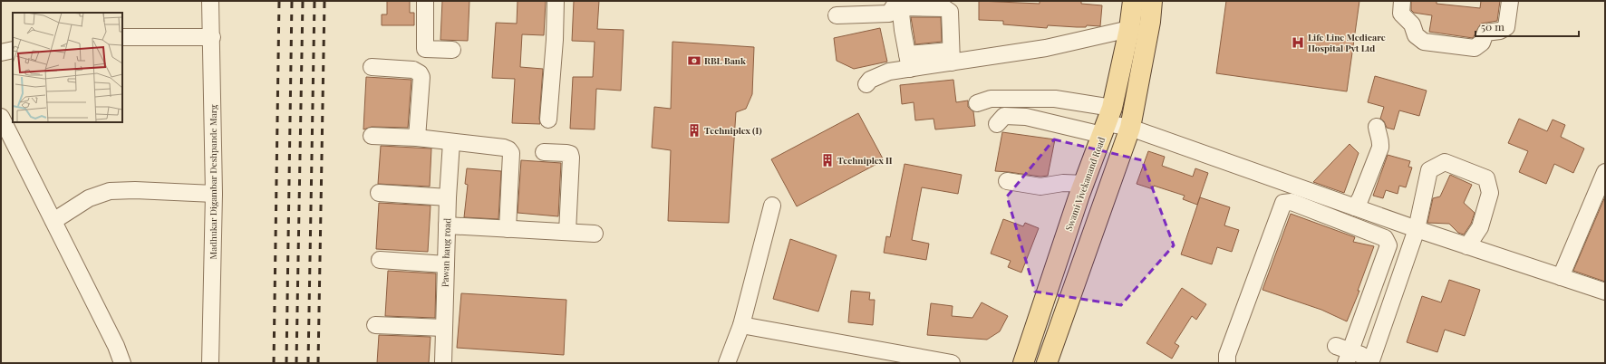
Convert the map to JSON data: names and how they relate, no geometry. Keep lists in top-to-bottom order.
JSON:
{
  "streets": {
    "main road": ["Swami Vivekanand Road"],
    "street": ["Madhukar Digambar Deshpande Marg", "Pawan baug road"]
  },
  "places": {
    "hospital": ["Life Line Medicare Hospital Pvt Ltd"],
    "bank": ["RBL Bank"],
    "building": ["Techniplex (I)", "Techniplex II"]
  },
  "scale_bar": "50 m"
}
